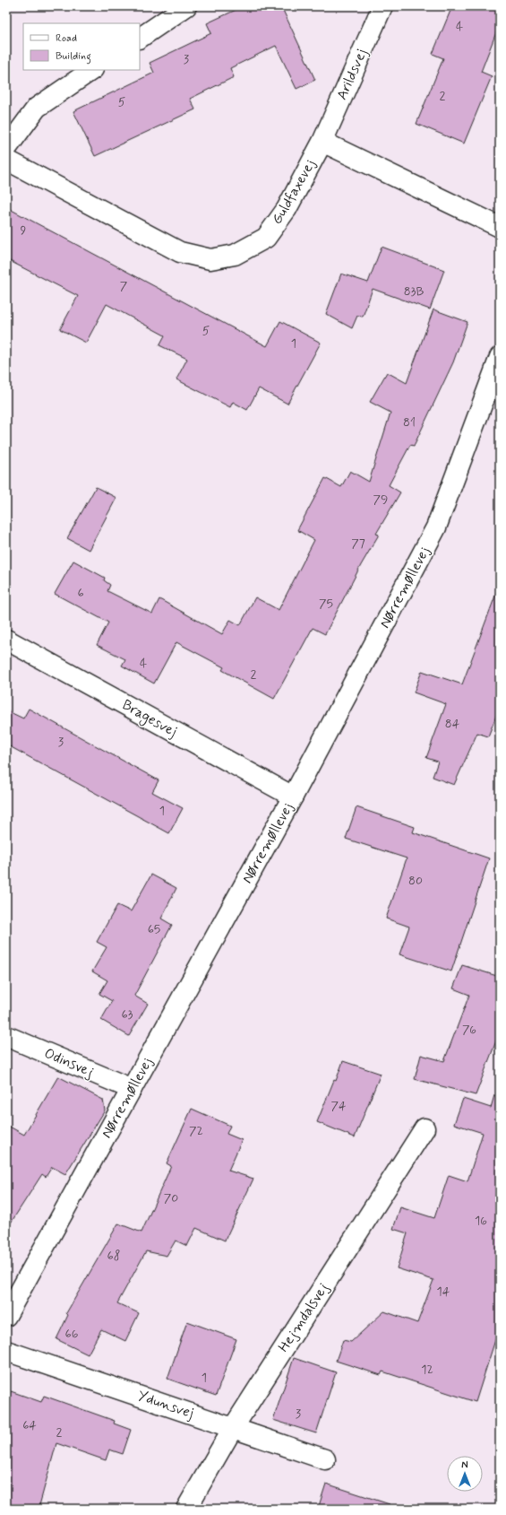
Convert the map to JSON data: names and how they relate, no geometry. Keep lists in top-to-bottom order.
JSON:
{
  "streets": {
    "street": [
      "Arildsvej",
      "Guldfaxevej",
      "Nørremøllevej",
      "Bragesvej",
      "Odinsvej",
      "Hejmdalsvej",
      "Ydunsvej"
    ]
  },
  "crossings": [
    ["Arildsvej", "Guldfaxevej"],
    ["Nørremøllevej", "Bragesvej"],
    ["Nørremøllevej", "Odinsvej"],
    ["Hejmdalsvej", "Ydunsvej"]
  ],
  "house_numbers": [
    "4",
    "3",
    "2",
    "5",
    "9",
    "7",
    "83B",
    "5",
    "1",
    "81",
    "79",
    "77",
    "6",
    "75",
    "4",
    "2",
    "84",
    "3",
    "1",
    "80",
    "65",
    "63",
    "76",
    "74",
    "72",
    "70",
    "16",
    "68",
    "14",
    "66",
    "12",
    "1",
    "3",
    "64",
    "2"
  ],
  "legend": ["Road", "Building"],
  "north": "top"
}
